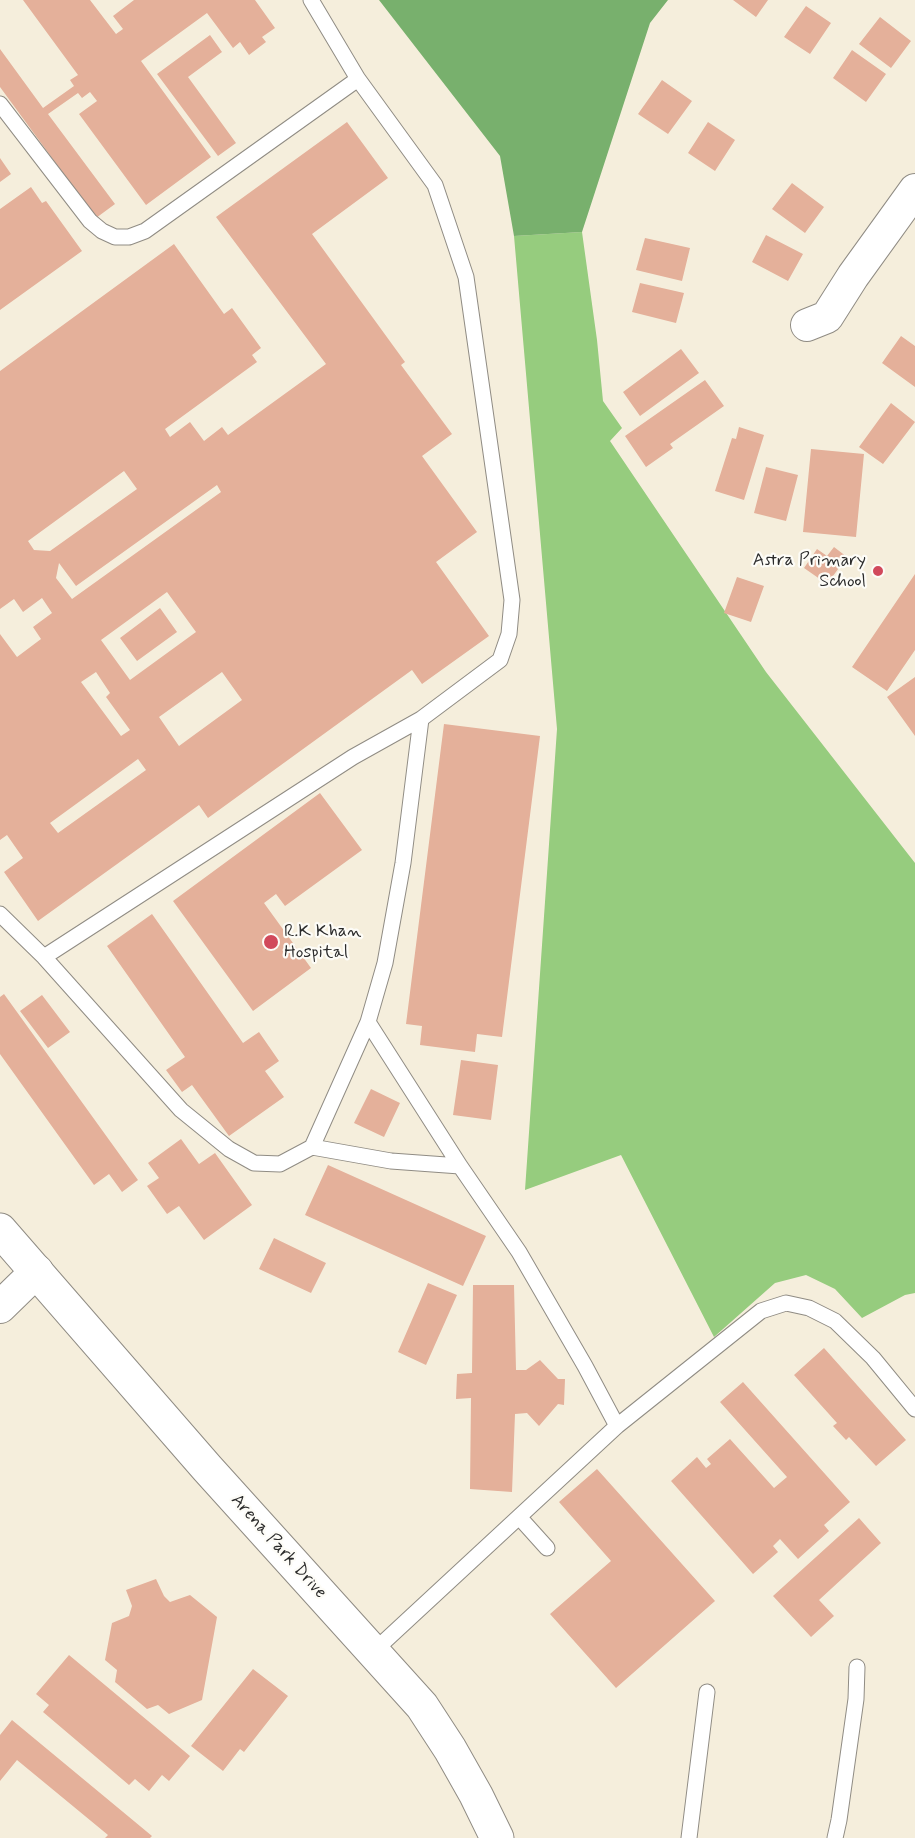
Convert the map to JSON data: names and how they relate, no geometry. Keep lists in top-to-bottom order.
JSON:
{
  "streets": {
    "street": ["Arena Park Drive"]
  },
  "places": ["Astra Primary School", "R.K Khan Hospital"]
}
